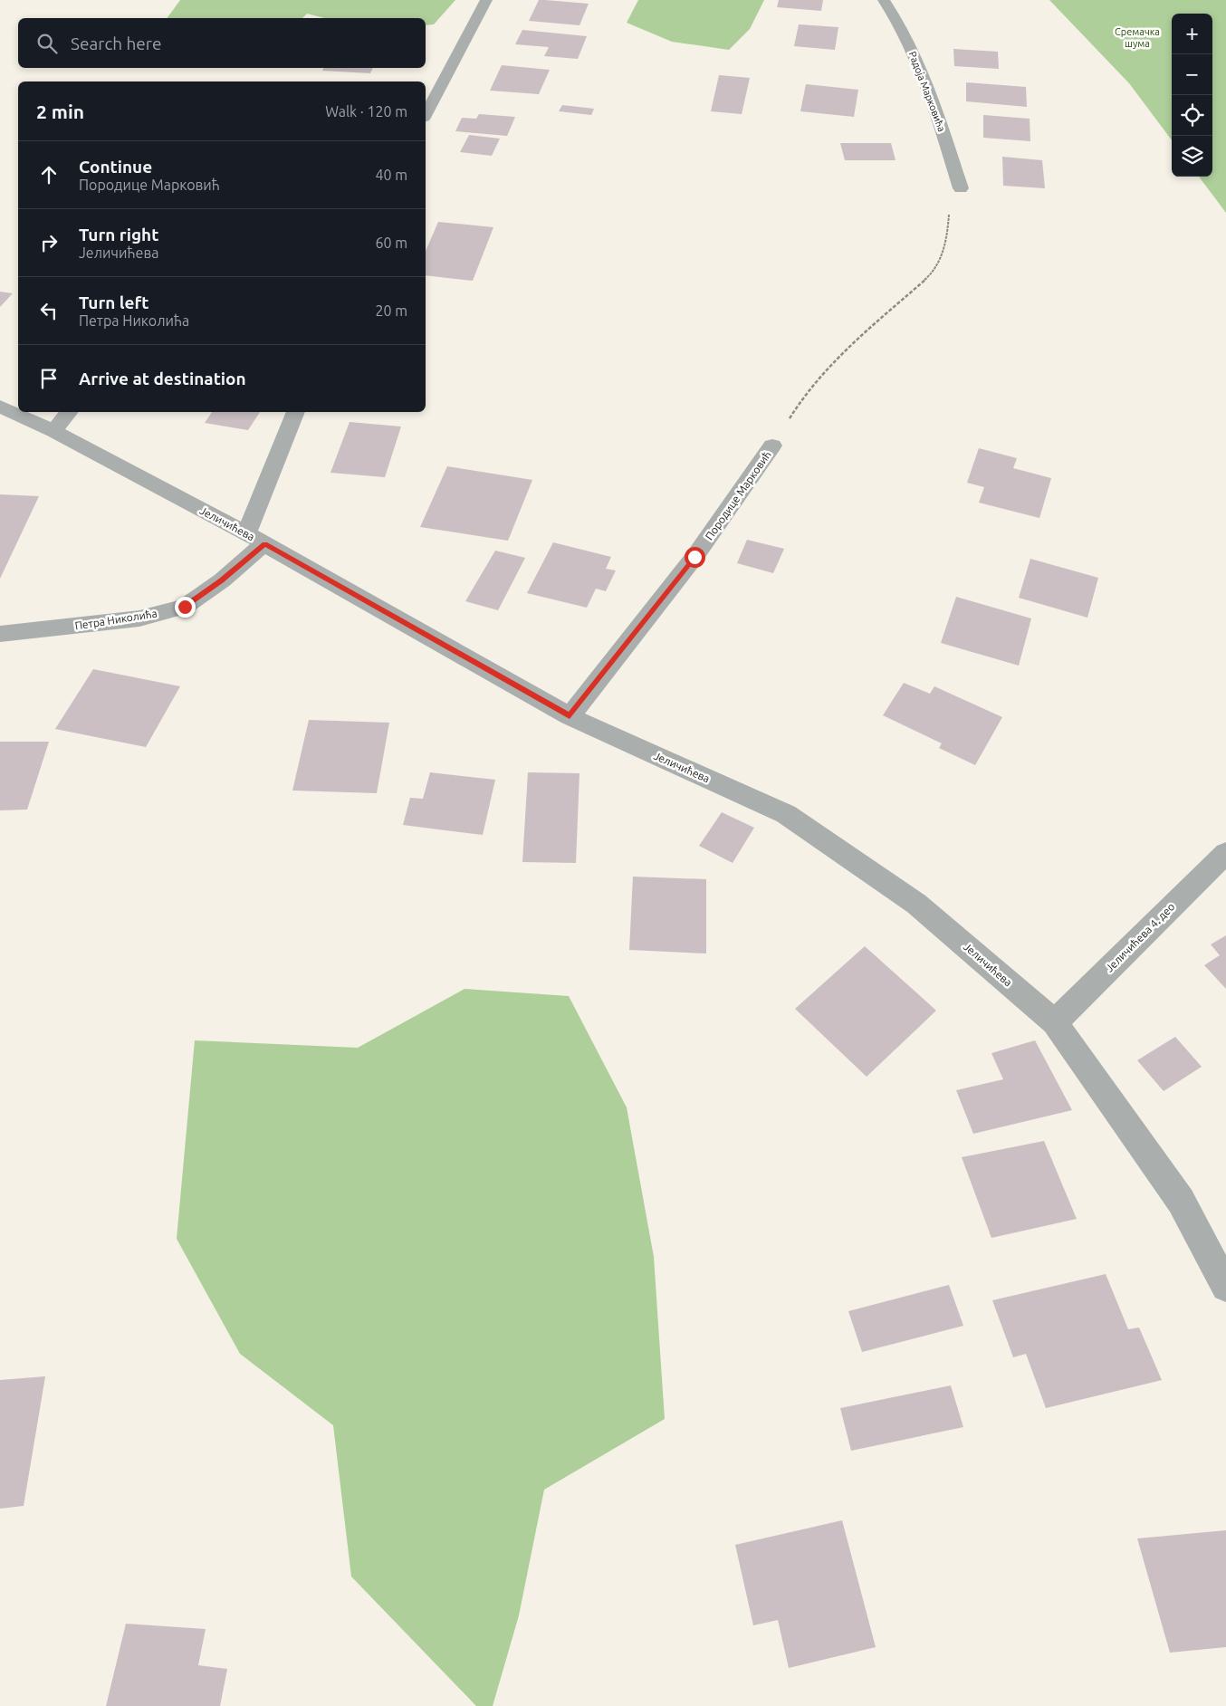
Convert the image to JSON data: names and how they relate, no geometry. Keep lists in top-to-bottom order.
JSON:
{
  "streets": {
    "street": [
      "Радоја Марковића",
      "Породице Марковић",
      "Јеличићева",
      "Петра Николића",
      "Јеличићева 4. део"
    ]
  },
  "crossings": [
    ["Породице Марковић", "Јеличићева"],
    ["Јеличићева", "Петра Николића"],
    ["Јеличићева", "Јеличићева 4. део"]
  ],
  "parks": ["Сремачка шума"],
  "page": {
    "map_buttons": ["+", "−"],
    "search": "Search here",
    "heading": ["2 min", "Walk · 120 m"],
    "list": [
      ["Continue", "Породице Марковић", "40 m"],
      ["Turn right", "Јеличићева", "60 m"],
      ["Turn left", "Петра Николића", "20 m"],
      "Arrive at destination"
    ]
  }
}
